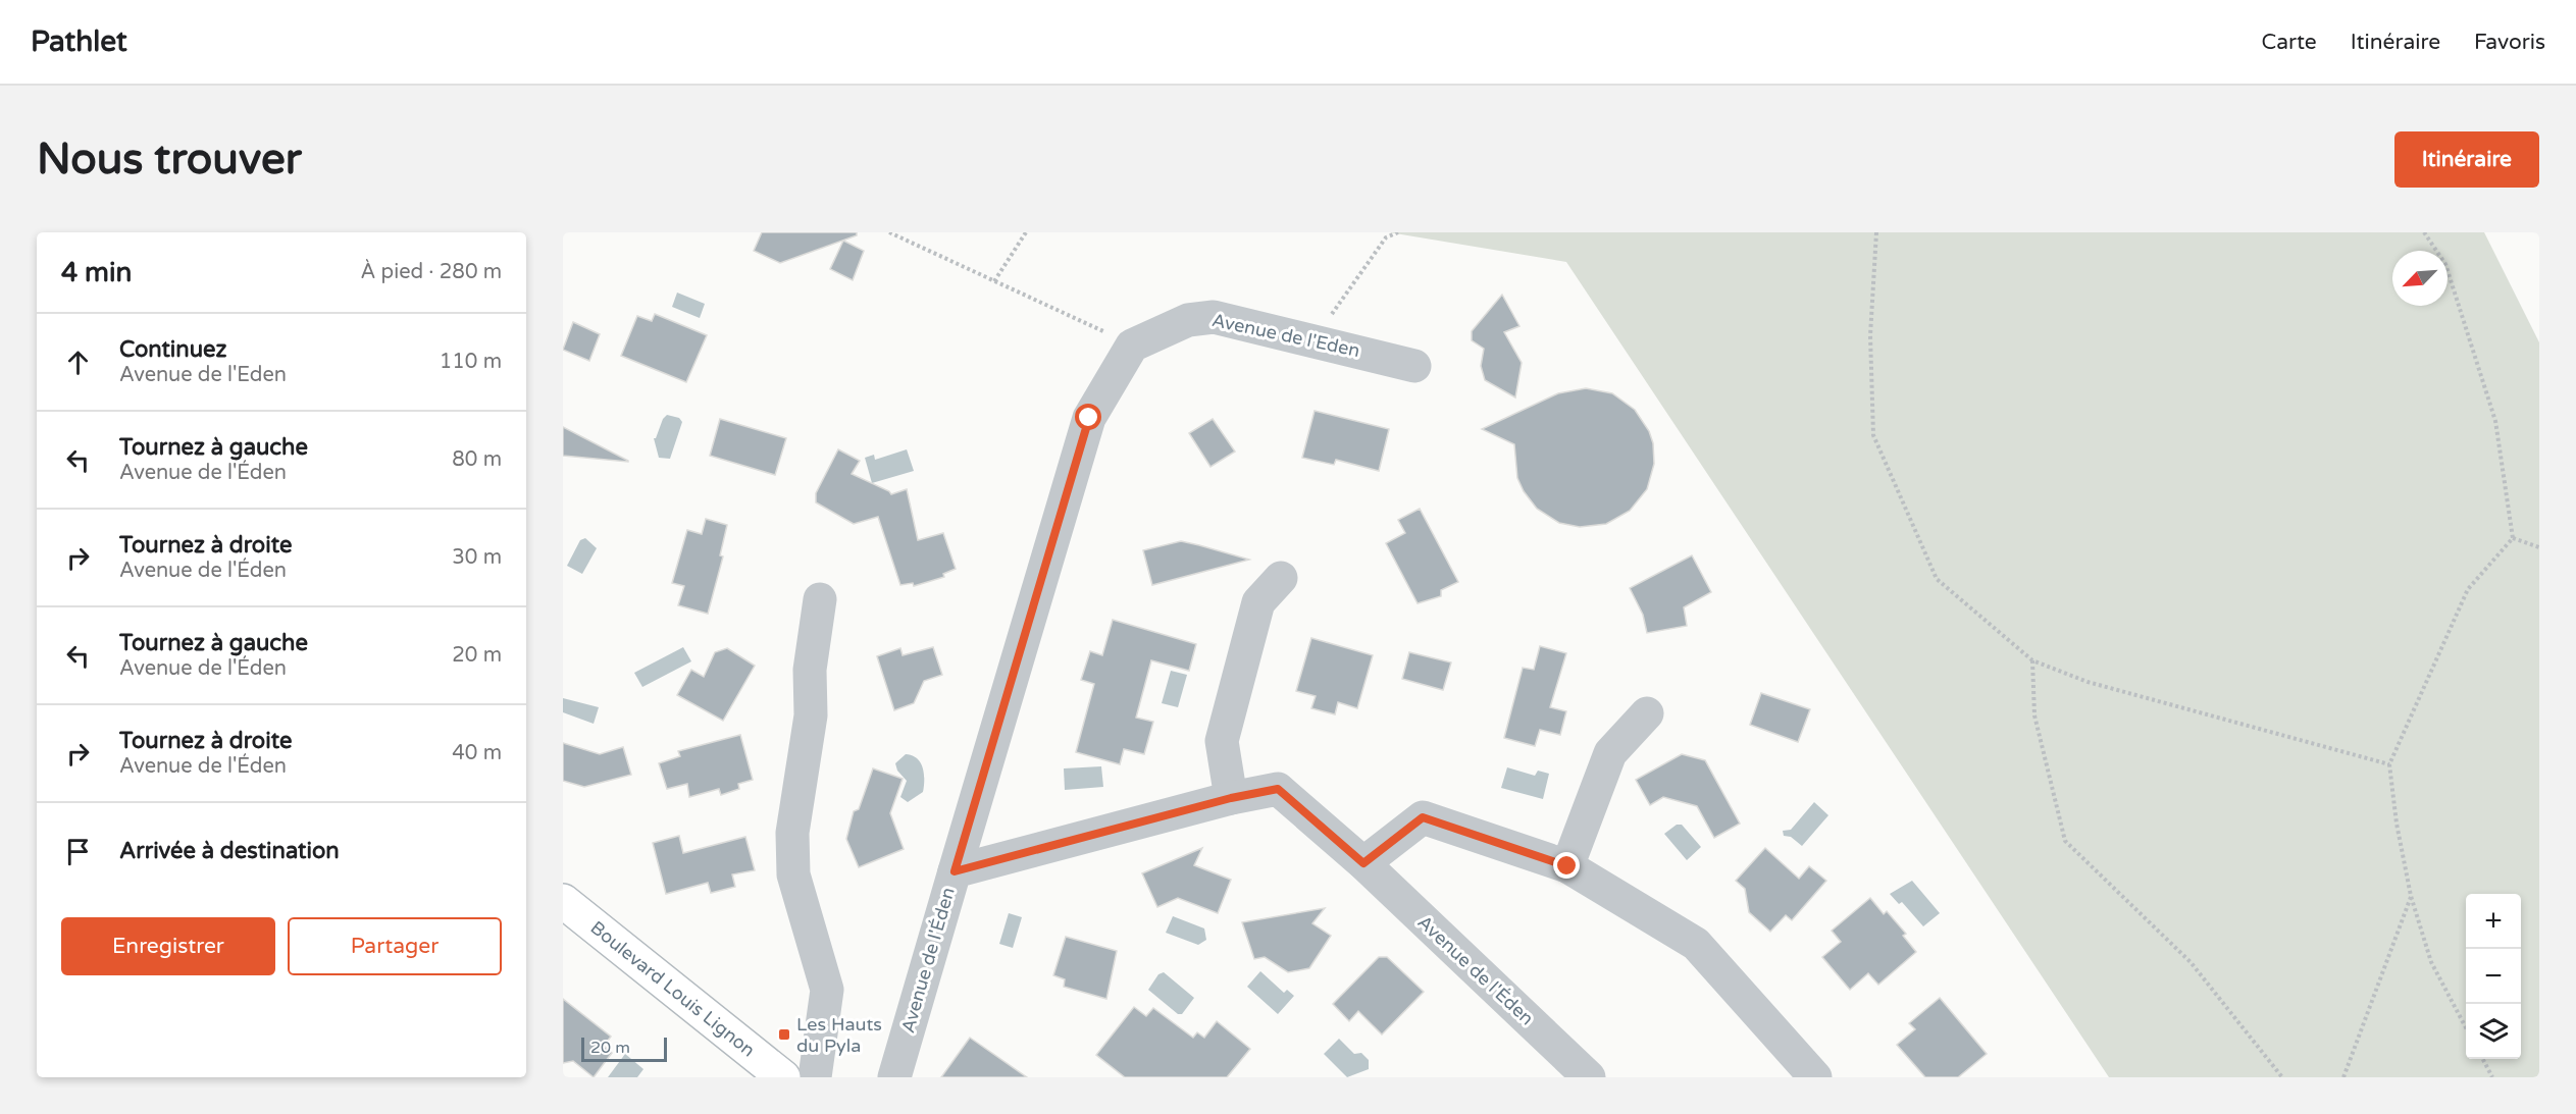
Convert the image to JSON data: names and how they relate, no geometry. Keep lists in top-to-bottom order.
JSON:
{
  "streets": {
    "main road": ["Boulevard Louis Lignon"],
    "street": ["Avenue de l'Eden", "Avenue de l'Éden"]
  },
  "places": {
    "transit": ["Les Hauts du Pyla"]
  },
  "scale_bar": "20 m",
  "north": "bottom left",
  "page": {
    "header": "Pathlet",
    "nav": ["Carte", "Itinéraire", "Favoris"],
    "buttons": [
      "Itinéraire",
      ["Enregistrer", "Partager"]
    ],
    "title": "Nous trouver",
    "heading": ["4 min", "À pied · 280 m"],
    "list": [
      ["Continuez", "Avenue de l'Eden", "110 m"],
      ["Tournez à gauche", "Avenue de l'Éden", "80 m"],
      ["Tournez à droite", "Avenue de l'Éden", "30 m"],
      ["Tournez à gauche", "Avenue de l'Éden", "20 m"],
      ["Tournez à droite", "Avenue de l'Éden", "40 m"],
      "Arrivée à destination"
    ],
    "map_buttons": ["+", "−"],
    "scale": "20 m"
  }
}
